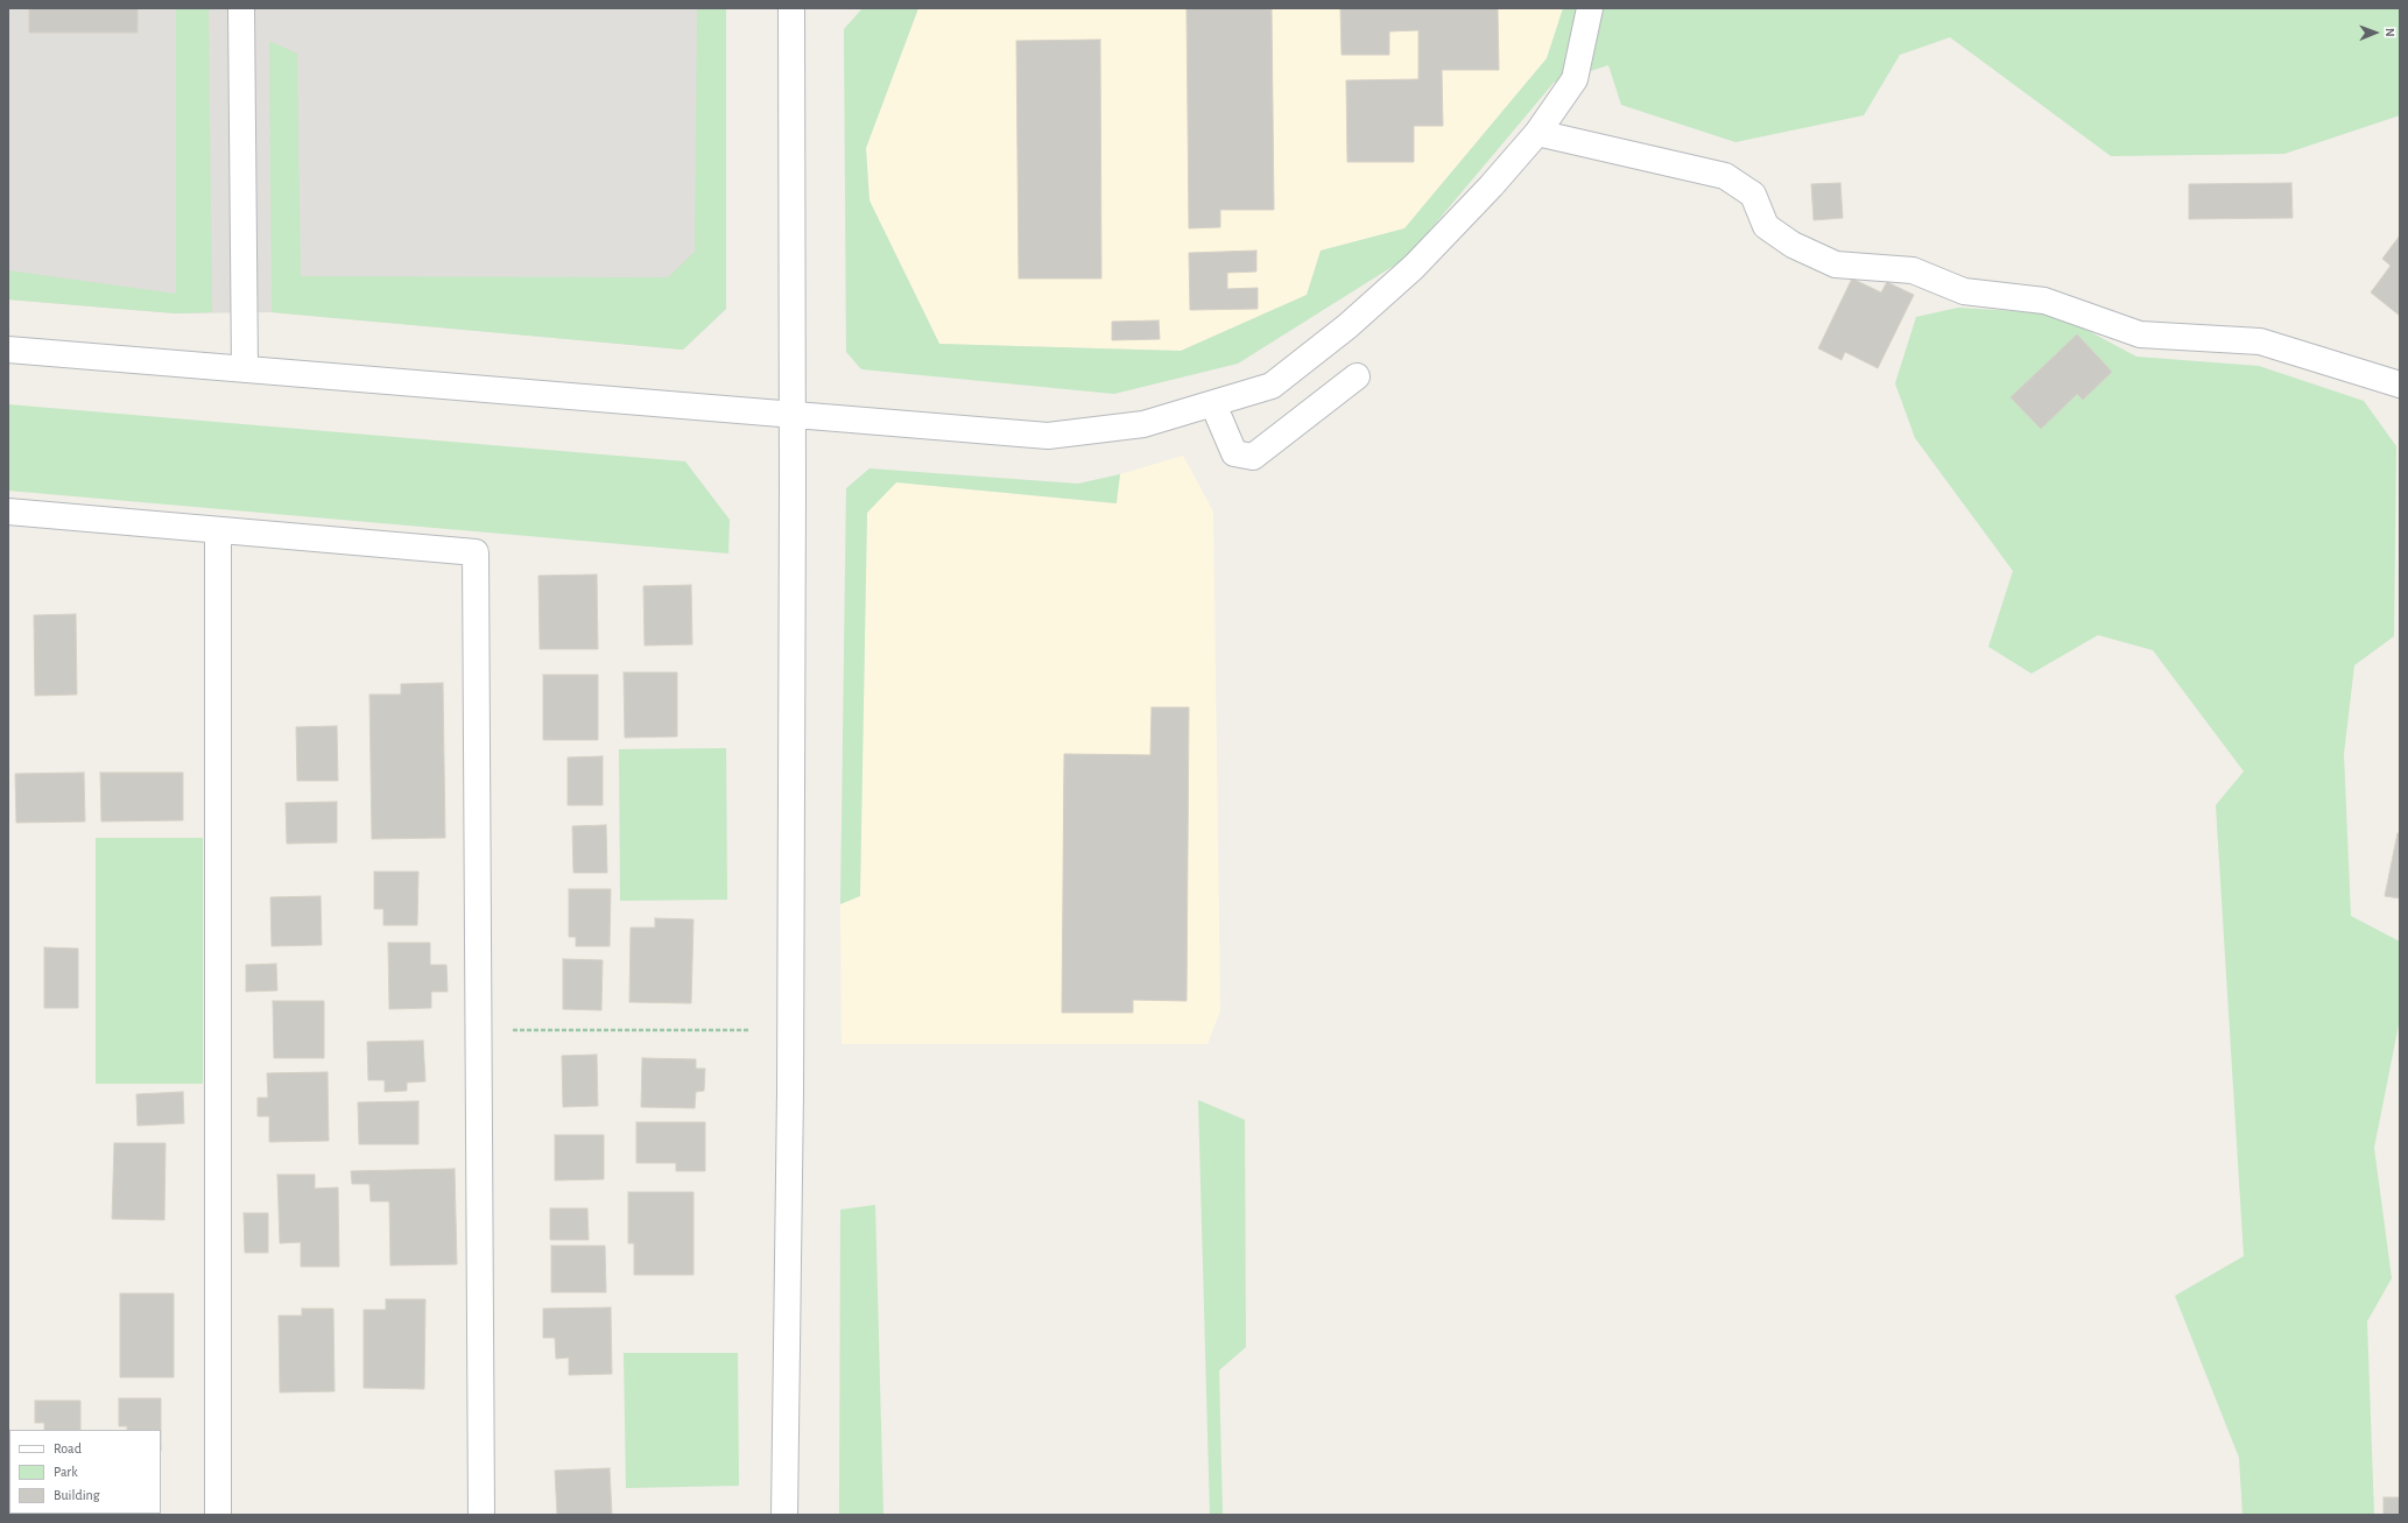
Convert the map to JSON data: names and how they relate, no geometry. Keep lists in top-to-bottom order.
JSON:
{
  "legend": ["Road", "Park", "Building"],
  "north": "right"
}
